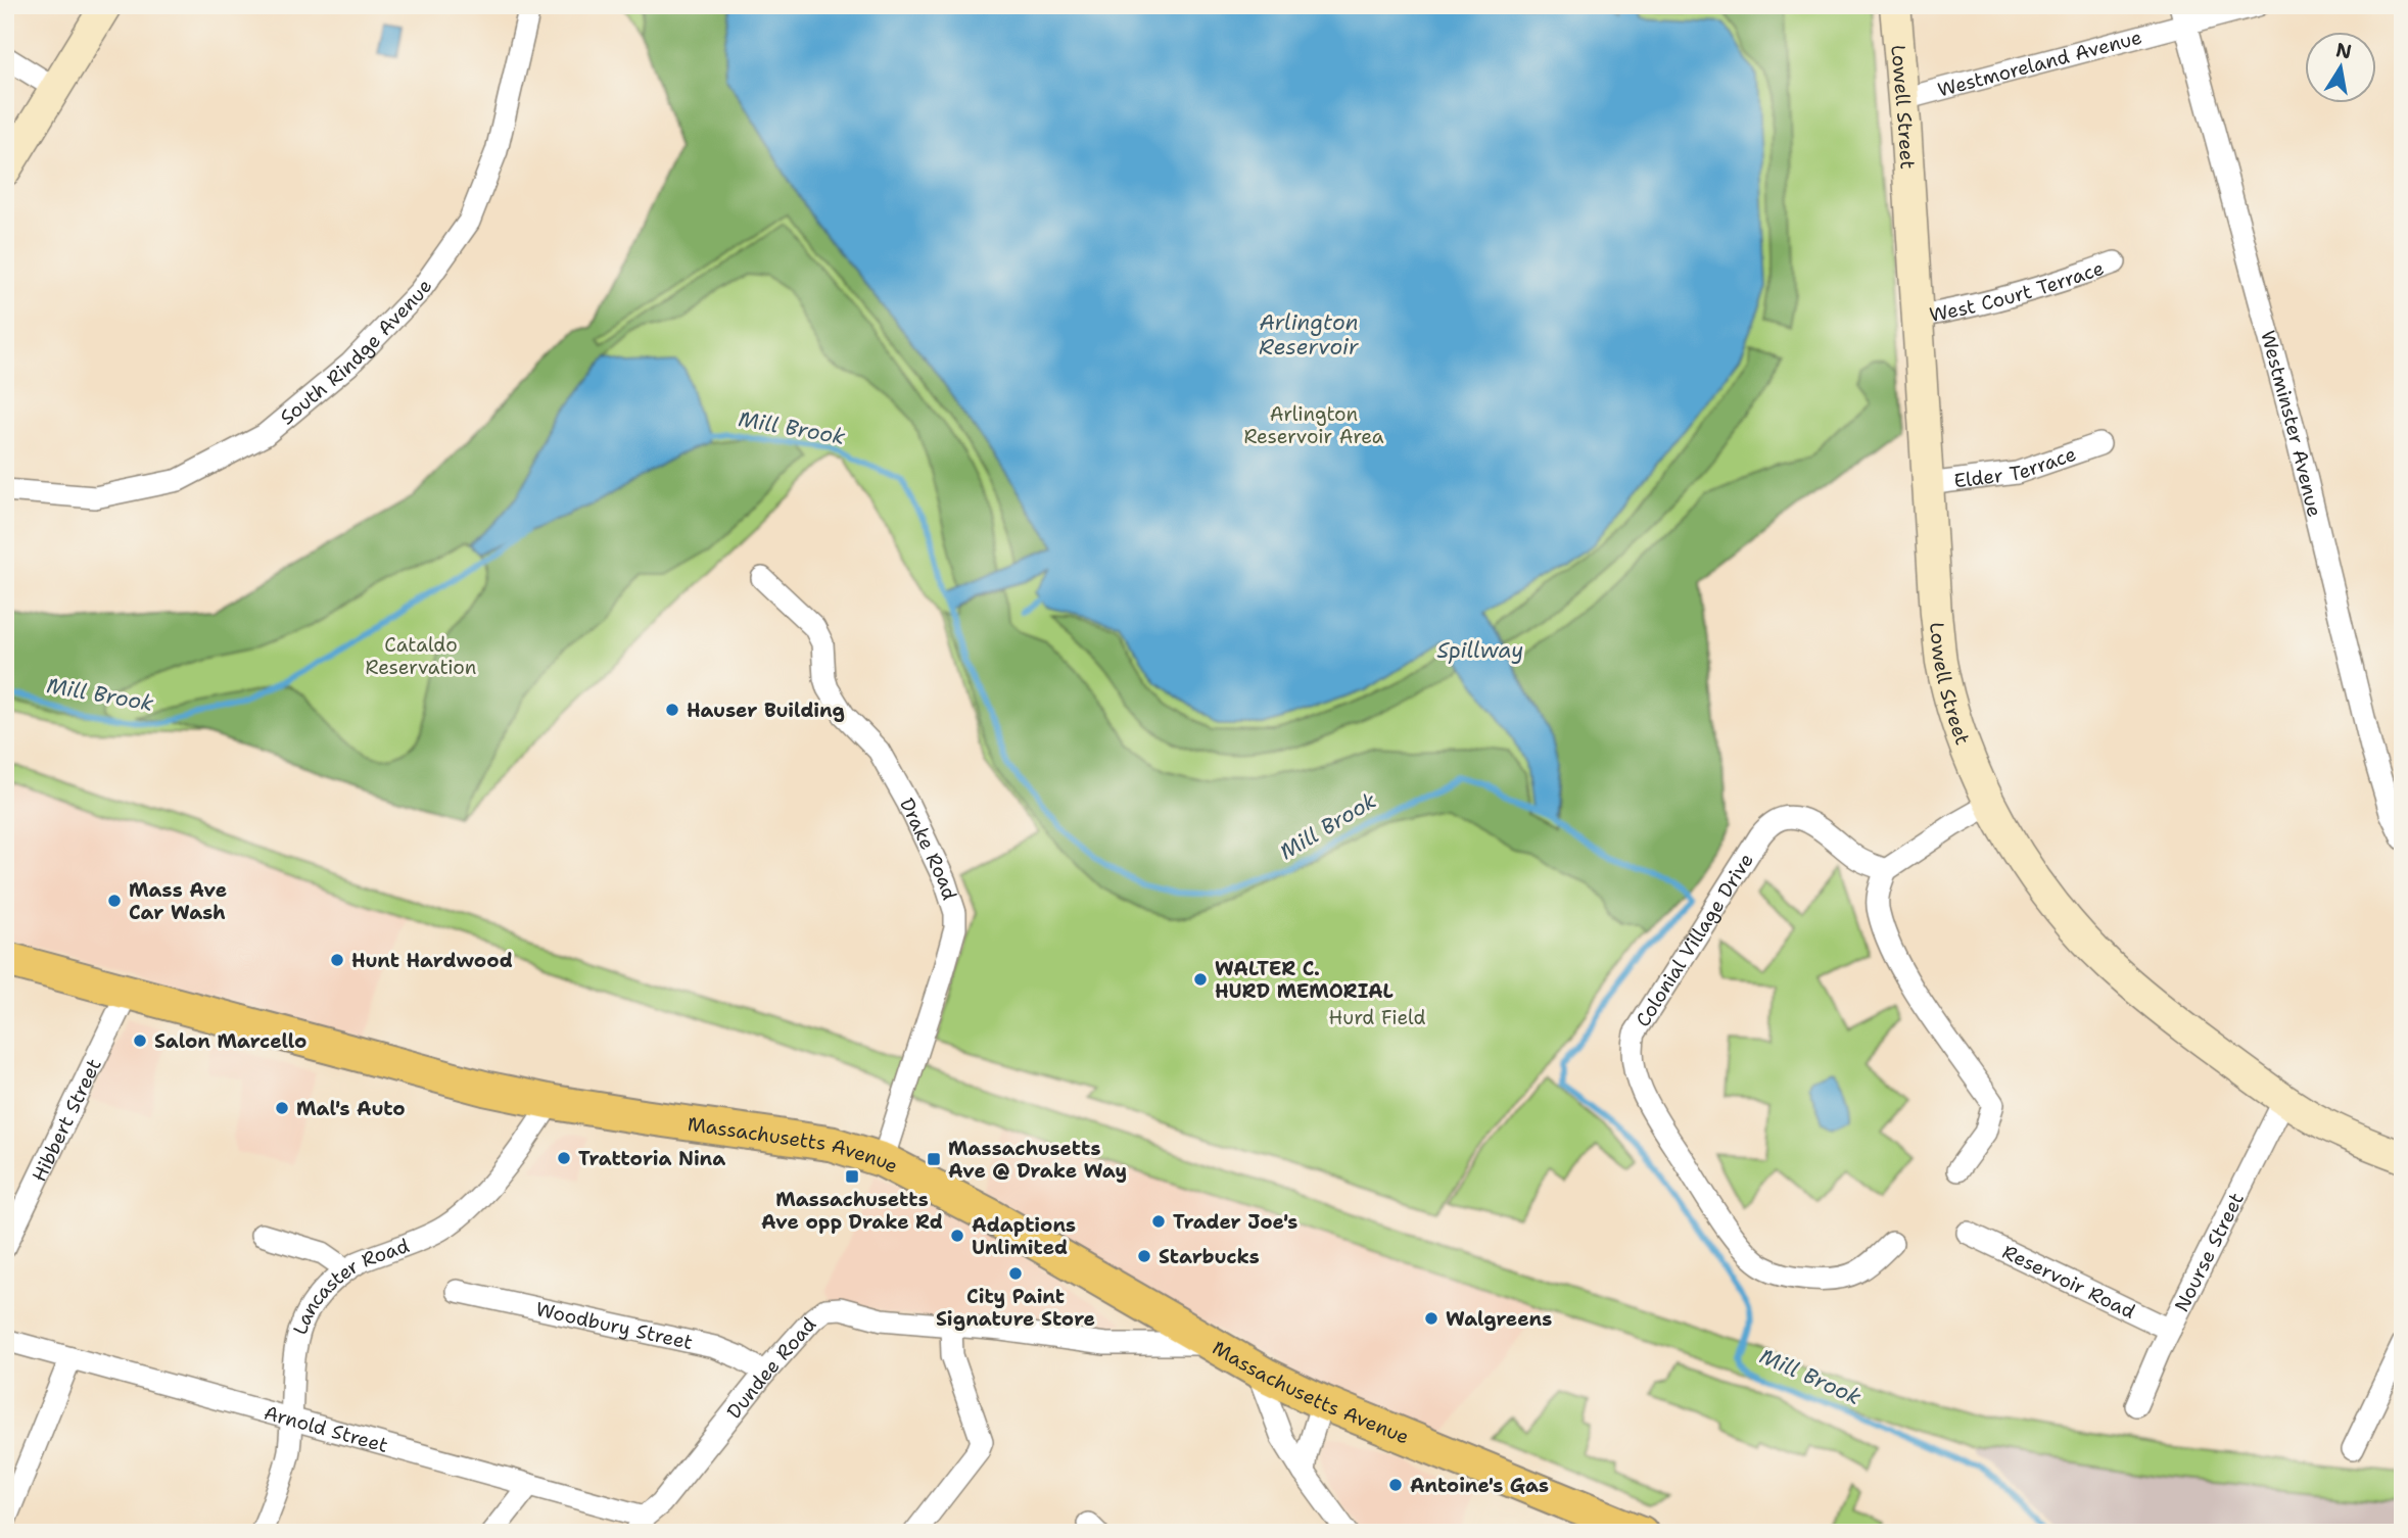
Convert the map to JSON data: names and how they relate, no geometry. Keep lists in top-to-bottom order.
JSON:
{
  "streets": {
    "main road": ["Lowell Street", "Massachusetts Avenue"],
    "street": [
      "Westmoreland Avenue",
      "West Court Terrace",
      "South Rindge Avenue",
      "Westminster Avenue",
      "Elder Terrace",
      "Drake Road",
      "Colonial Village Drive",
      "Hibbert Street",
      "Nourse Street",
      "Reservoir Road",
      "Lancaster Road",
      "Woodbury Street",
      "Dundee Road",
      "Arnold Street"
    ]
  },
  "crossings": [
    ["Westmoreland Avenue", "Lowell Street"],
    ["Westmoreland Avenue", "Westminster Avenue"],
    ["Lowell Street", "West Court Terrace"],
    ["Lowell Street", "Elder Terrace"],
    ["Lowell Street", "Nourse Street"],
    ["Drake Road", "Massachusetts Avenue"],
    ["Hibbert Street", "Massachusetts Avenue"],
    ["Massachusetts Avenue", "Lancaster Road"],
    ["Massachusetts Avenue", "Dundee Road"],
    ["Nourse Street", "Reservoir Road"],
    ["Lancaster Road", "Arnold Street"],
    ["Woodbury Street", "Dundee Road"],
    ["Dundee Road", "Arnold Street"]
  ],
  "water": ["Arlington Reservoir", "Mill Brook", "Spillway"],
  "parks": ["Arlington Reservoir Area", "Cataldo Reservation", "Hurd Field"],
  "places": {
    "other": [
      "Hauser Building",
      "Mass Ave Car Wash",
      "Hunt Hardwood",
      "WALTER C. HURD MEMORIAL",
      "Salon Marcello",
      "Mal's Auto",
      "Trattoria Nina",
      "Trader Joe's",
      "Adaptions Unlimited",
      "Starbucks",
      "City Paint Signature Store",
      "Walgreens",
      "Antoine's Gas"
    ],
    "transit": ["Massachusetts Ave @ Drake Way", "Massachusetts Ave opp Drake Rd"]
  },
  "north": "top"
}
